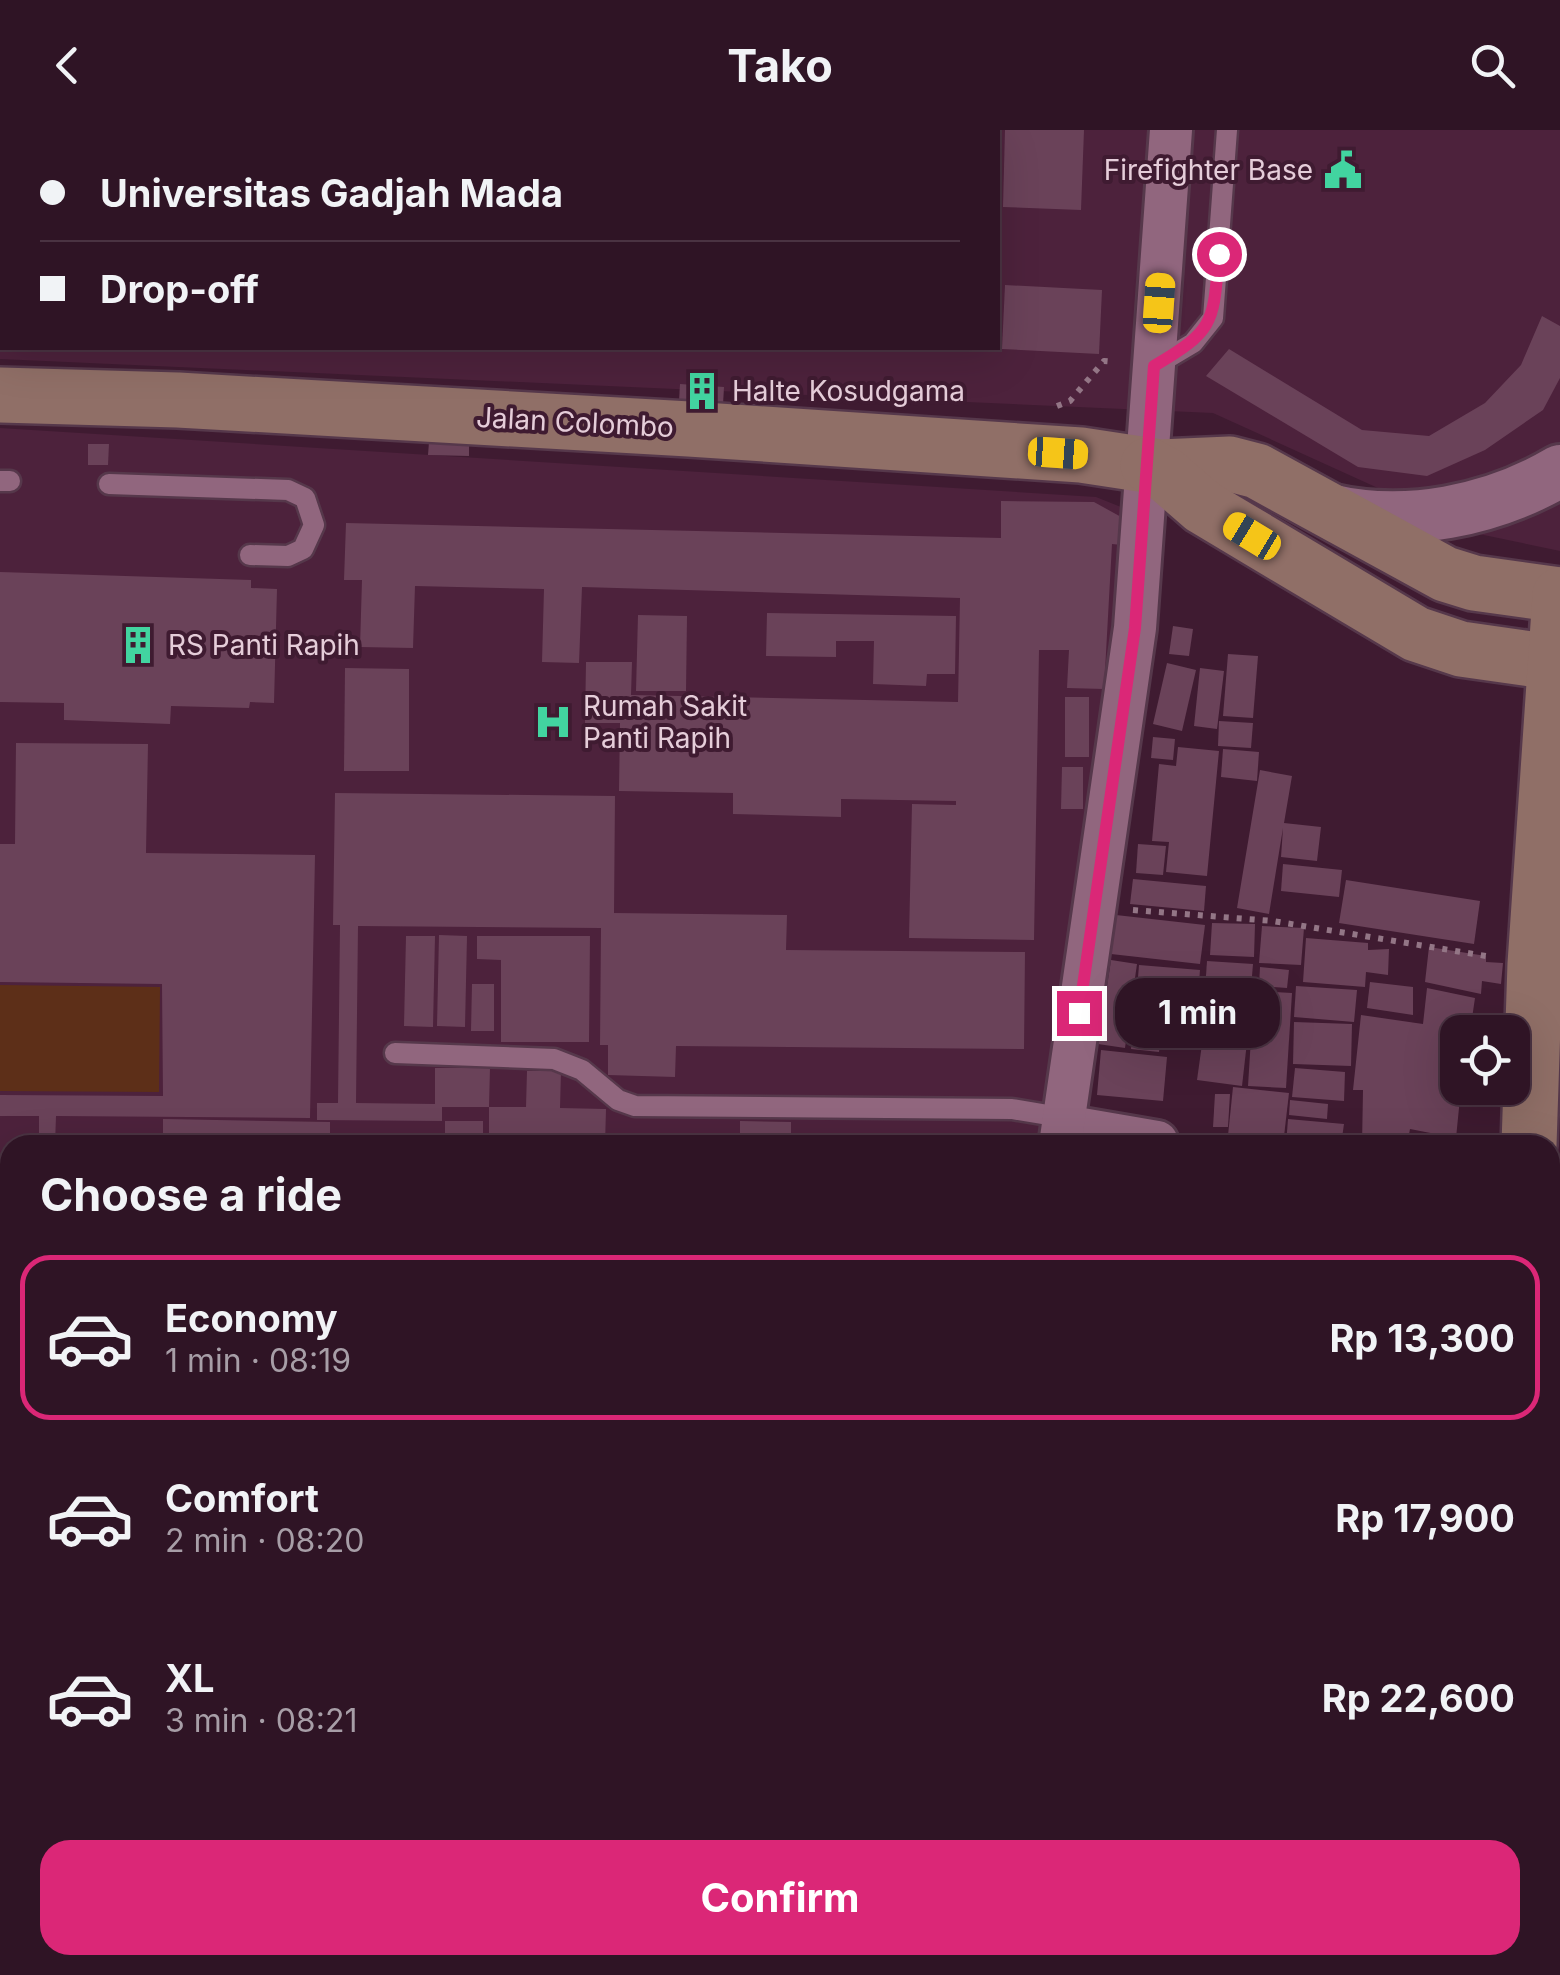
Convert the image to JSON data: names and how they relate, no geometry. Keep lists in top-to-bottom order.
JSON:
{
  "streets": {
    "main road": ["Jalan Colombo"]
  },
  "places": {
    "public building": ["Firefighter Base"],
    "building": ["Halte Kosudgama", "RS Panti Rapih"],
    "hospital": ["Rumah Sakit Panti Rapih"]
  },
  "page": {
    "header": "Tako",
    "banner": ["Universitas Gadjah Mada", "Drop-off"],
    "bubble": "1 min",
    "heading": "Choose a ride",
    "list": [
      {
        "name": "Economy",
        "note": "1 min · 08:19",
        "value": "Rp 13,300"
      },
      {
        "name": "Comfort",
        "note": "2 min · 08:20",
        "value": "Rp 17,900"
      },
      {
        "name": "XL",
        "note": "3 min · 08:21",
        "value": "Rp 22,600"
      }
    ],
    "buttons": "Confirm"
  }
}
